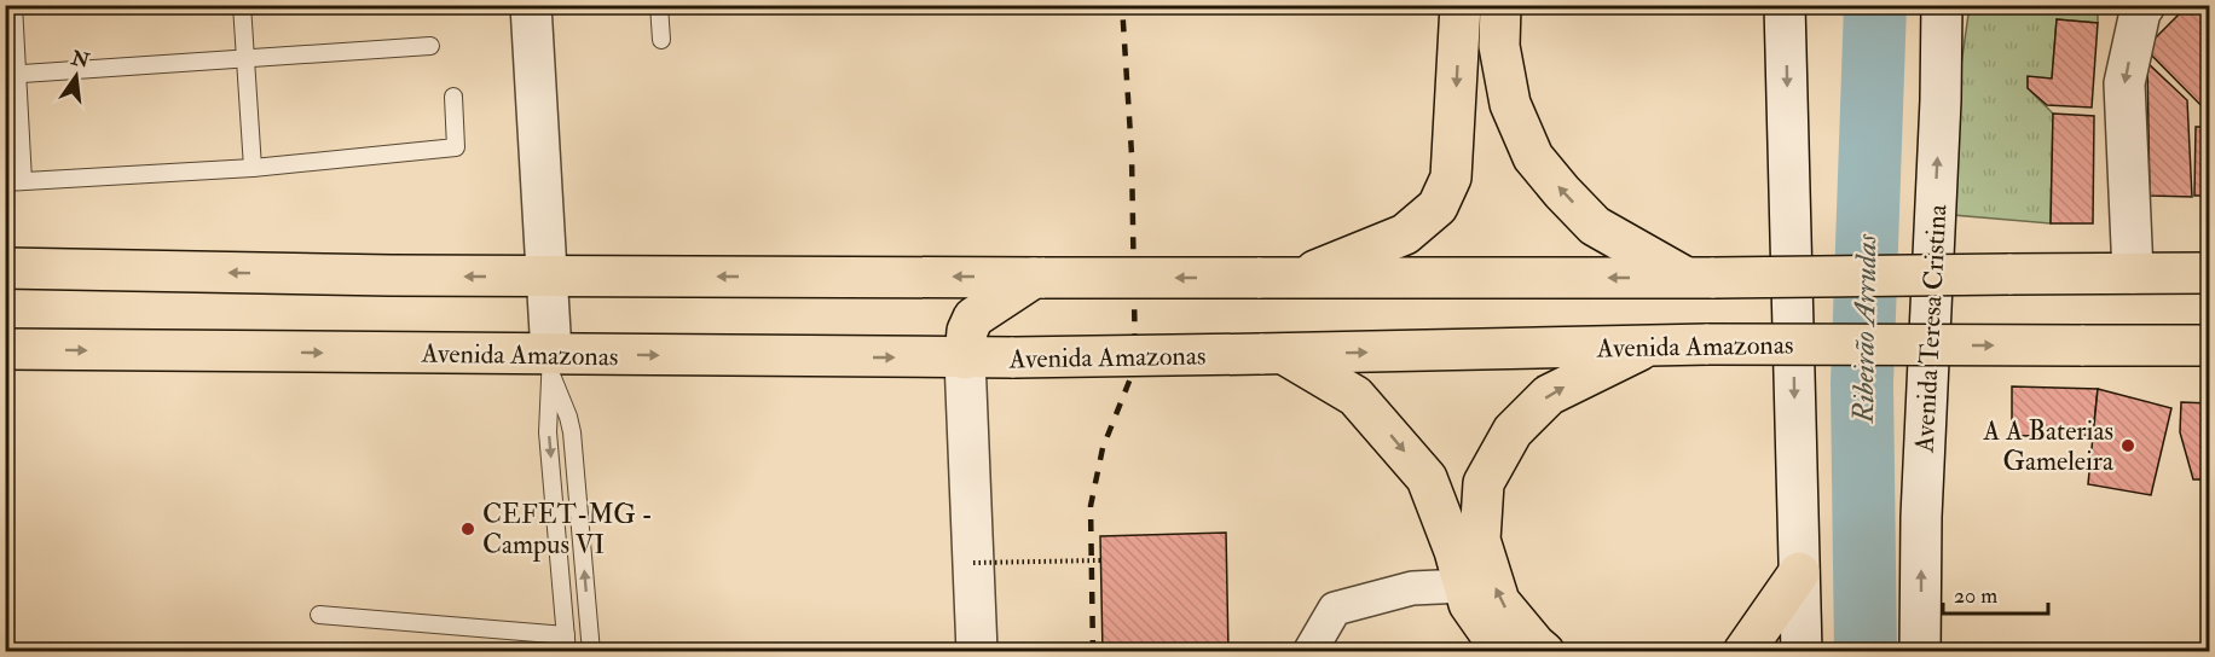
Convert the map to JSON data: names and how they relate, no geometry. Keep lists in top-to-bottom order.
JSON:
{
  "streets": {
    "main road": ["Avenida Teresa Cristina", "Avenida Amazonas"]
  },
  "water": ["Ribeirão Arrudas"],
  "places": ["A A Baterias Gameleira", "CEFET-MG - Campus VI"],
  "scale_bar": "20 m",
  "north": "top"
}
